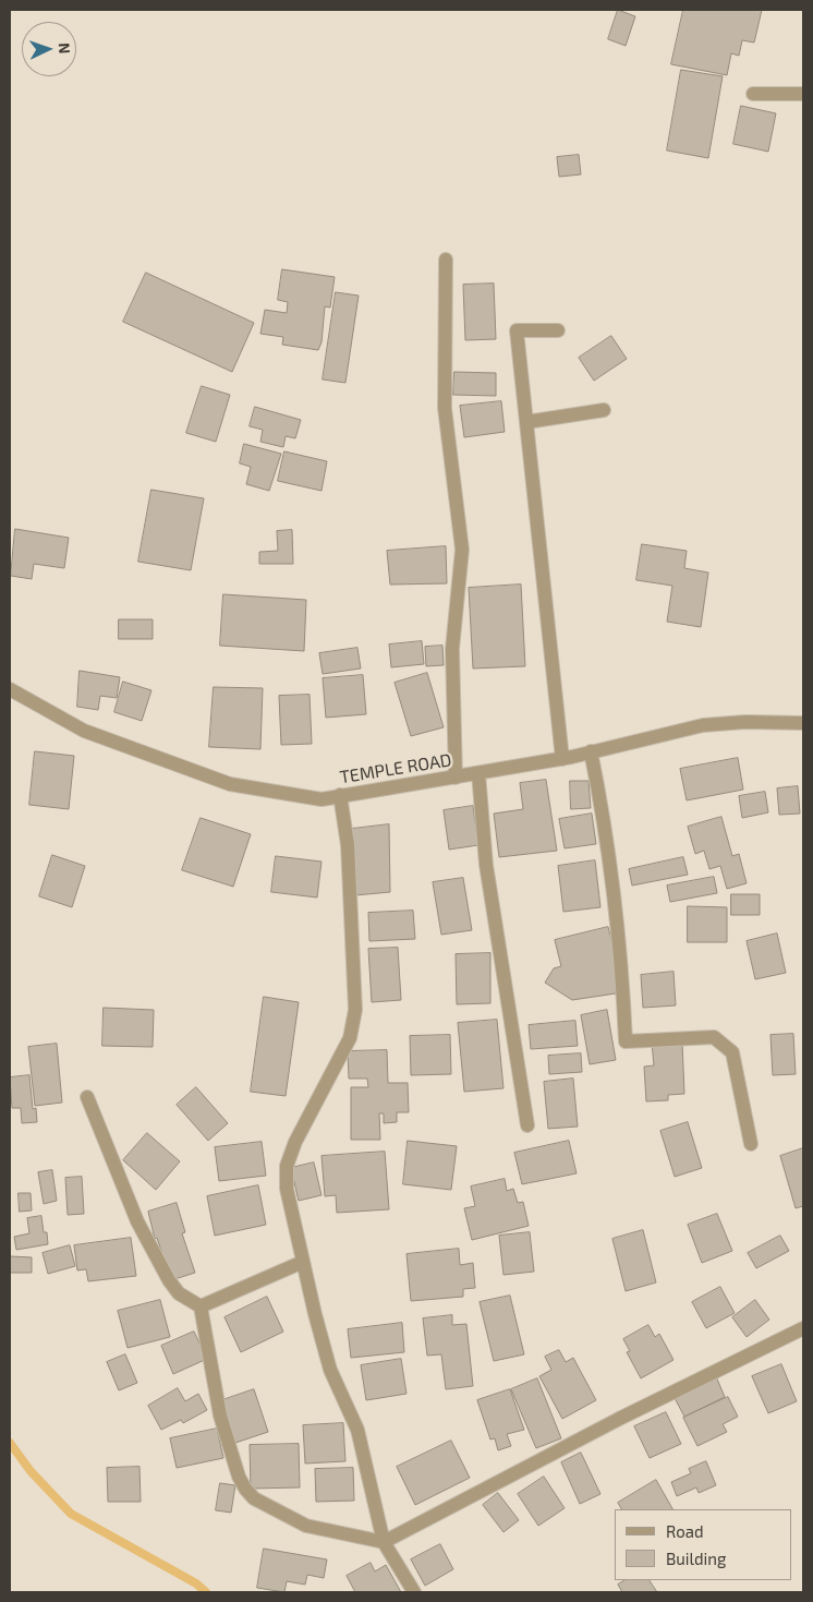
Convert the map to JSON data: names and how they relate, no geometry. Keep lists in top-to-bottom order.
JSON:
{
  "streets": {
    "street": ["TEMPLE ROAD"]
  },
  "legend": ["Road", "Building"],
  "north": "right"
}
